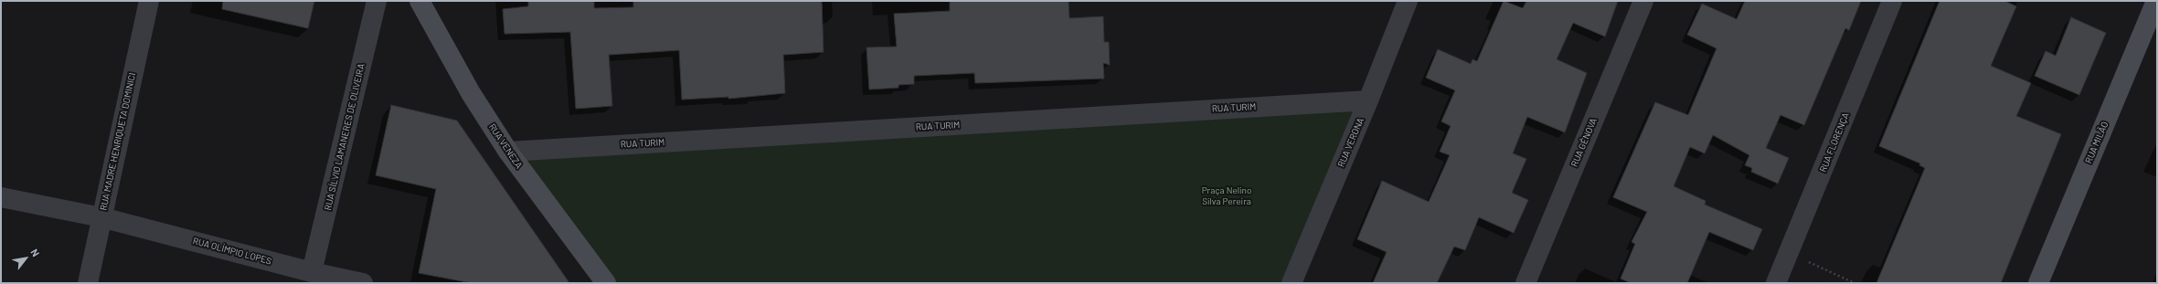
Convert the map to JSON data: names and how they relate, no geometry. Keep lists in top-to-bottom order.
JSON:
{
  "streets": {
    "street": [
      "RUA TURIM",
      "RUA SÍLVIO LAMANERES DE OLIVEIRA",
      "RUA MADRE HENRIQUETA DOMINICI",
      "RUA VERONA",
      "RUA GÊNOVA",
      "RUA FLORENÇA",
      "RUA MILÃO",
      "RUA VENEZA",
      "RUA OLÍMPIO LOPES"
    ]
  },
  "crossings": [
    ["RUA TURIM", "RUA VERONA"],
    ["RUA TURIM", "RUA VENEZA"],
    ["RUA SÍLVIO LAMANERES DE OLIVEIRA", "RUA OLÍMPIO LOPES"],
    ["RUA MADRE HENRIQUETA DOMINICI", "RUA OLÍMPIO LOPES"]
  ],
  "parks": ["Praça Nelino Silva Pereira"],
  "north": "top right"
}
